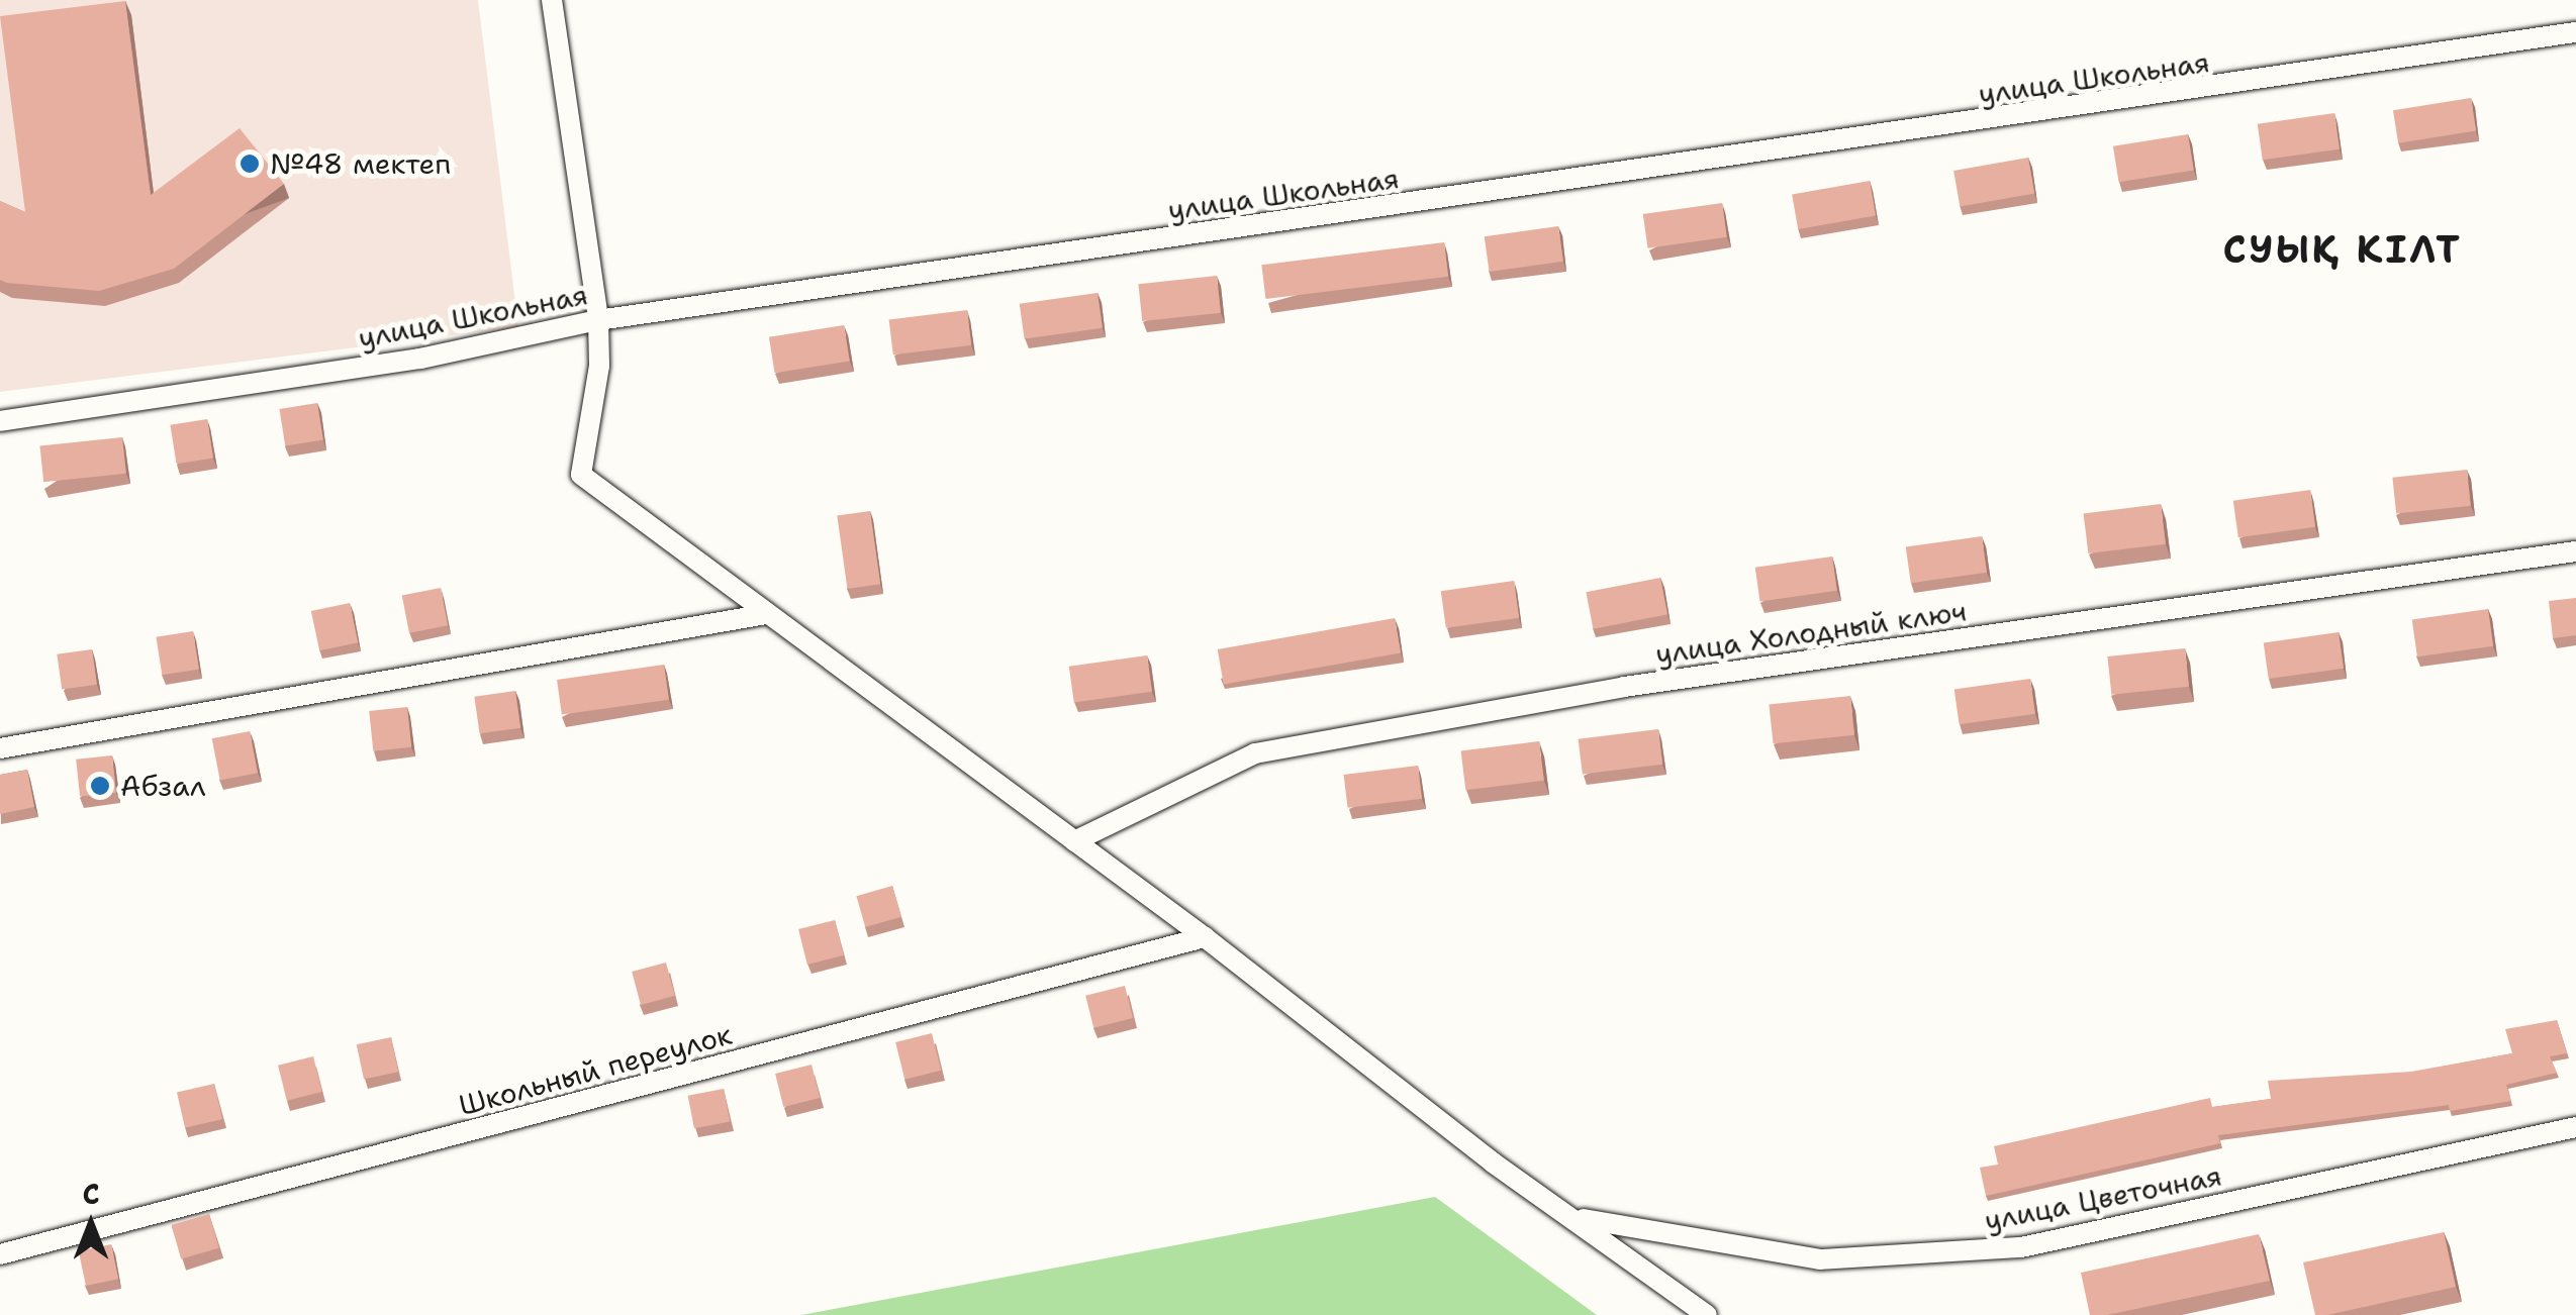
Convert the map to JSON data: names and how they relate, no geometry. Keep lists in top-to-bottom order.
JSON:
{
  "streets": {
    "street": [
      "улица Школьная",
      "улица Холодный ключ",
      "Школьный переулок",
      "улица Цветочная"
    ]
  },
  "districts": ["СУЫҚ КІЛТ"],
  "places": ["№48 мектеп", "Абзал"],
  "north": "top"
}
